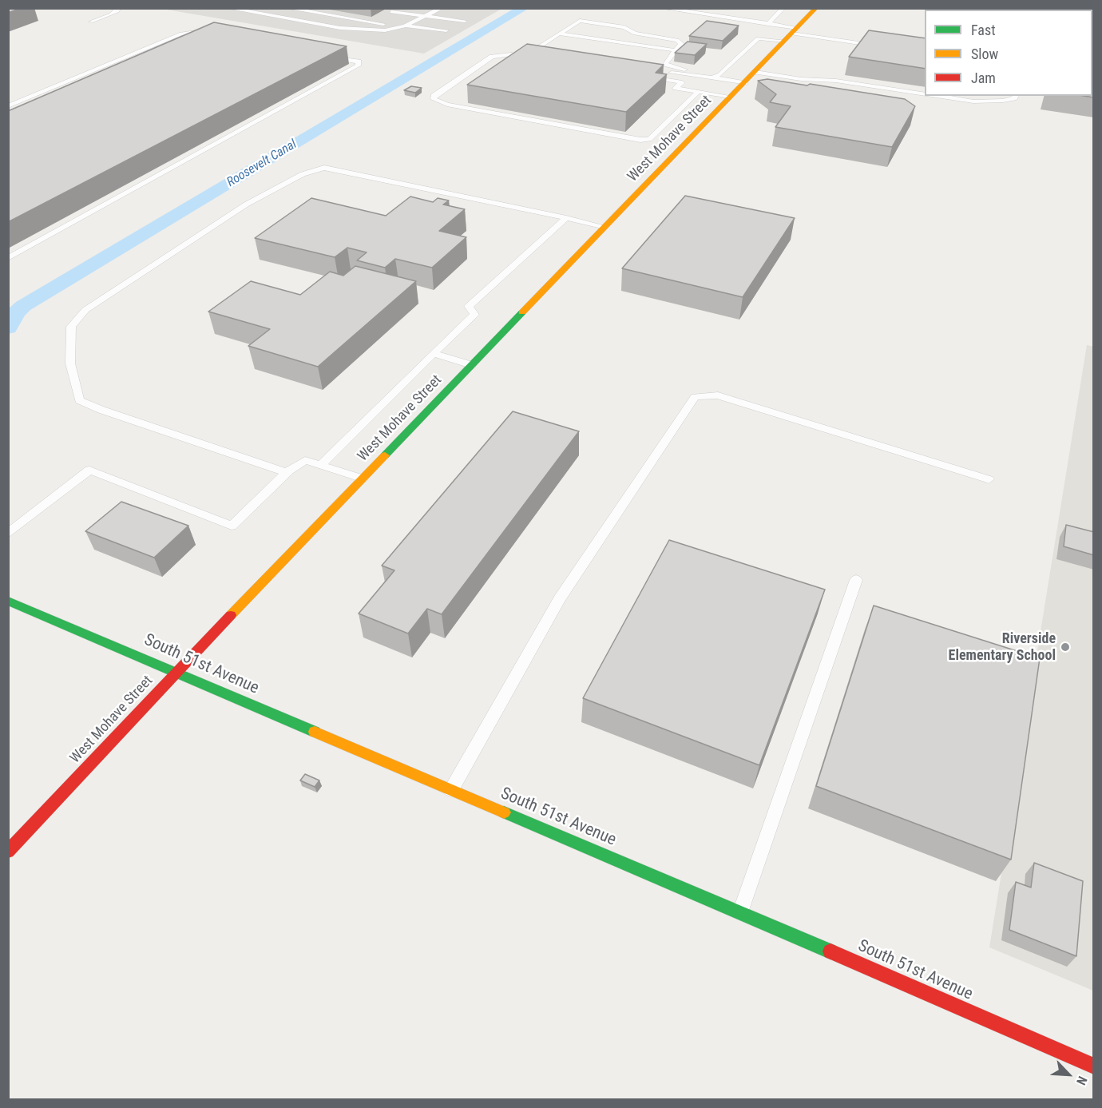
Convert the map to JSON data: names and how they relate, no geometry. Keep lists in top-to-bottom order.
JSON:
{
  "streets": {
    "street": ["West Mohave Street", "South 51st Avenue"]
  },
  "crossings": [
    ["West Mohave Street", "South 51st Avenue"]
  ],
  "water": ["Roosevelt Canal"],
  "places": ["Riverside Elementary School"],
  "legend": ["Fast", "Slow", "Jam"],
  "north": "bottom right"
}
